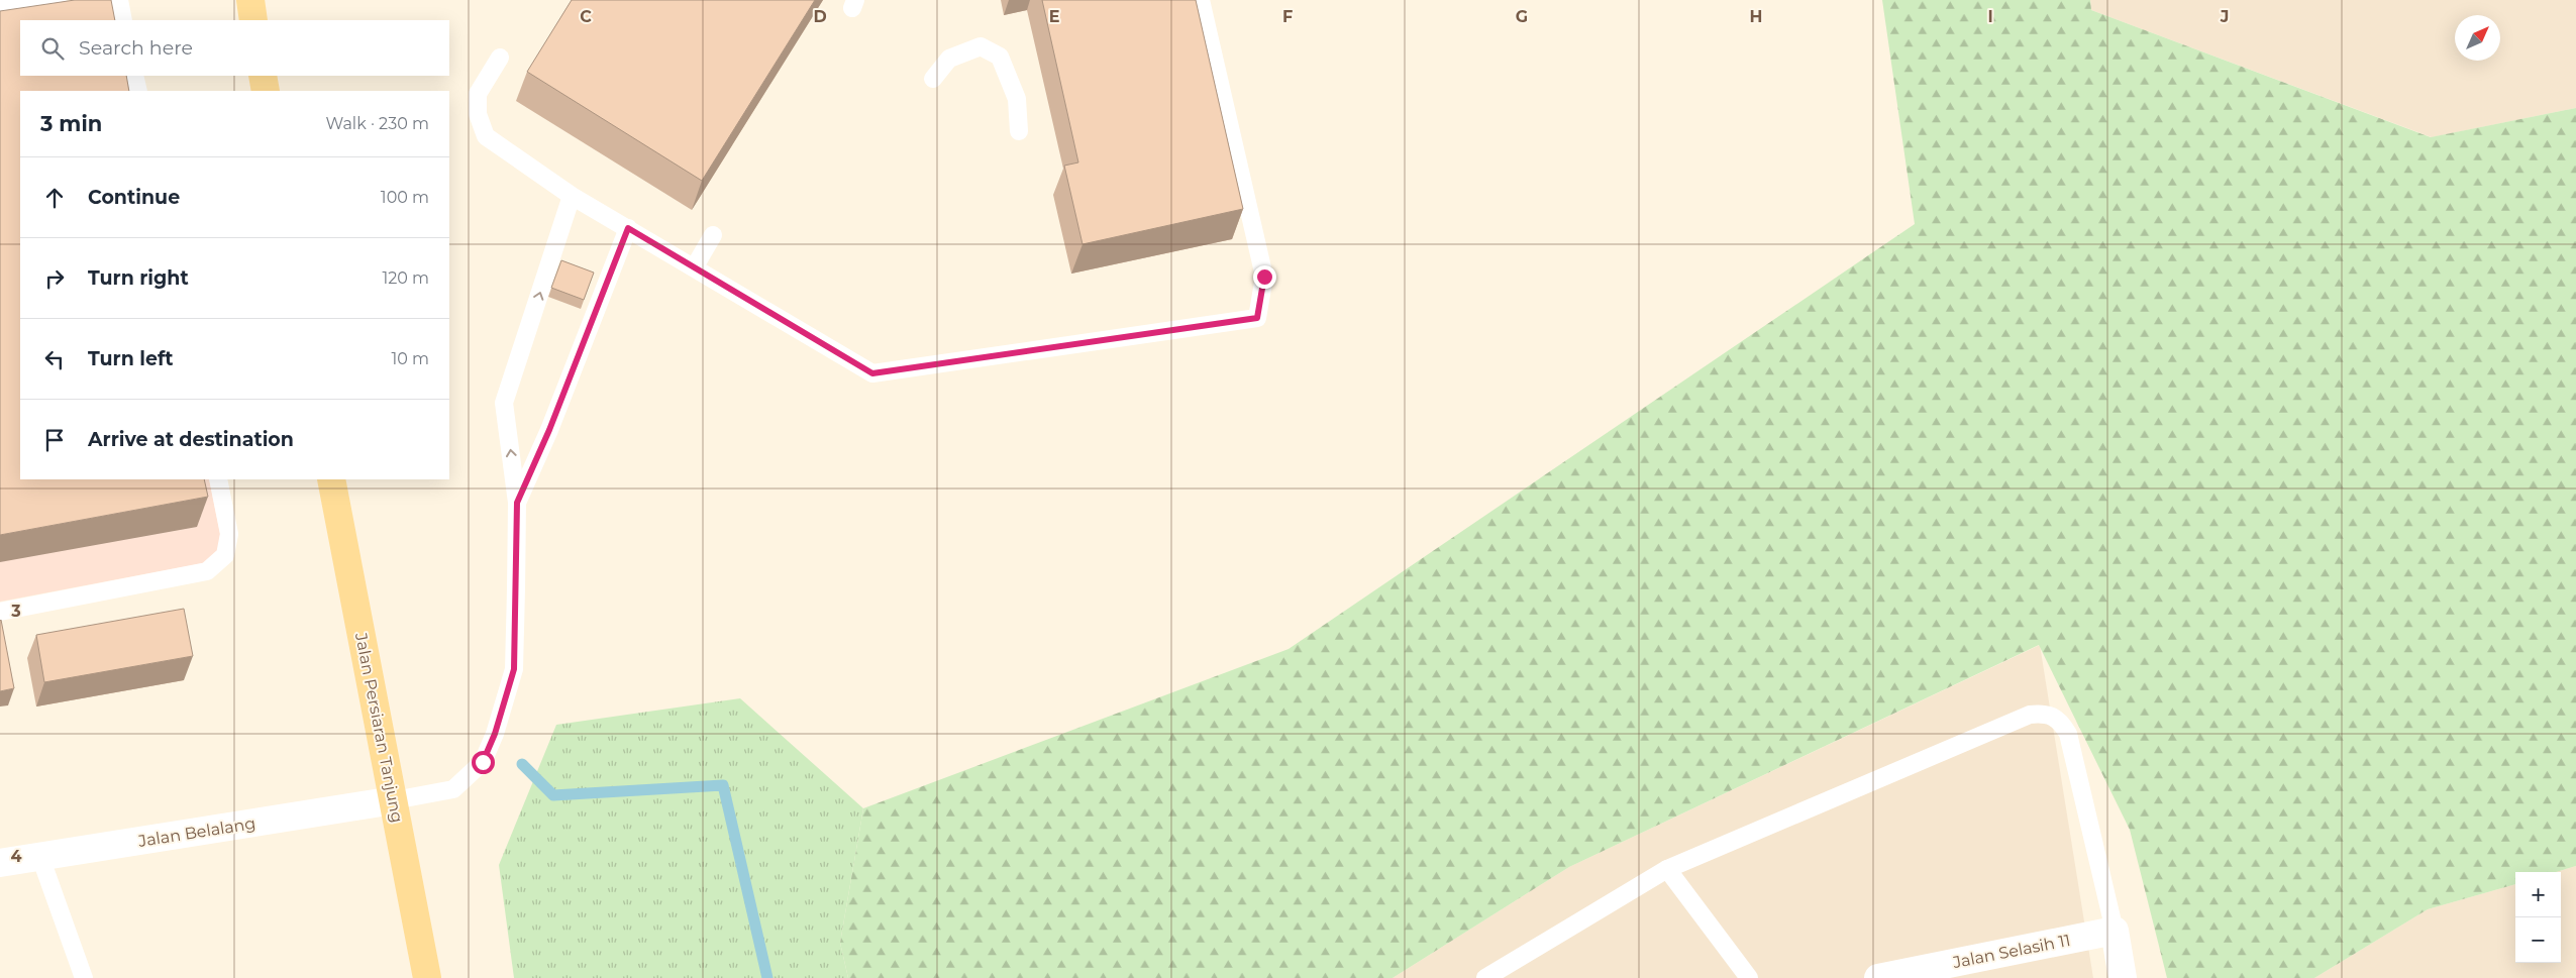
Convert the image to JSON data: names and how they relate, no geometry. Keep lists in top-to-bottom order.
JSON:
{
  "streets": {
    "main road": ["Jalan Persiaran Tanjung"],
    "street": ["Jalan Belalang", "Jalan Selasih 11"]
  },
  "crossings": [
    ["Jalan Persiaran Tanjung", "Jalan Belalang"]
  ],
  "north": "top right",
  "page": {
    "search": "Search here",
    "heading": ["3 min", "Walk · 230 m"],
    "list": [
      ["Continue", "100 m"],
      ["Turn right", "120 m"],
      ["Turn left", "10 m"],
      "Arrive at destination"
    ],
    "map_buttons": ["+", "−"]
  },
  "grid": {
    "columns": [
      "C",
      "D",
      "E",
      "F",
      "G",
      "H",
      "I",
      "J"
    ],
    "rows": ["3", "4"]
  }
}
